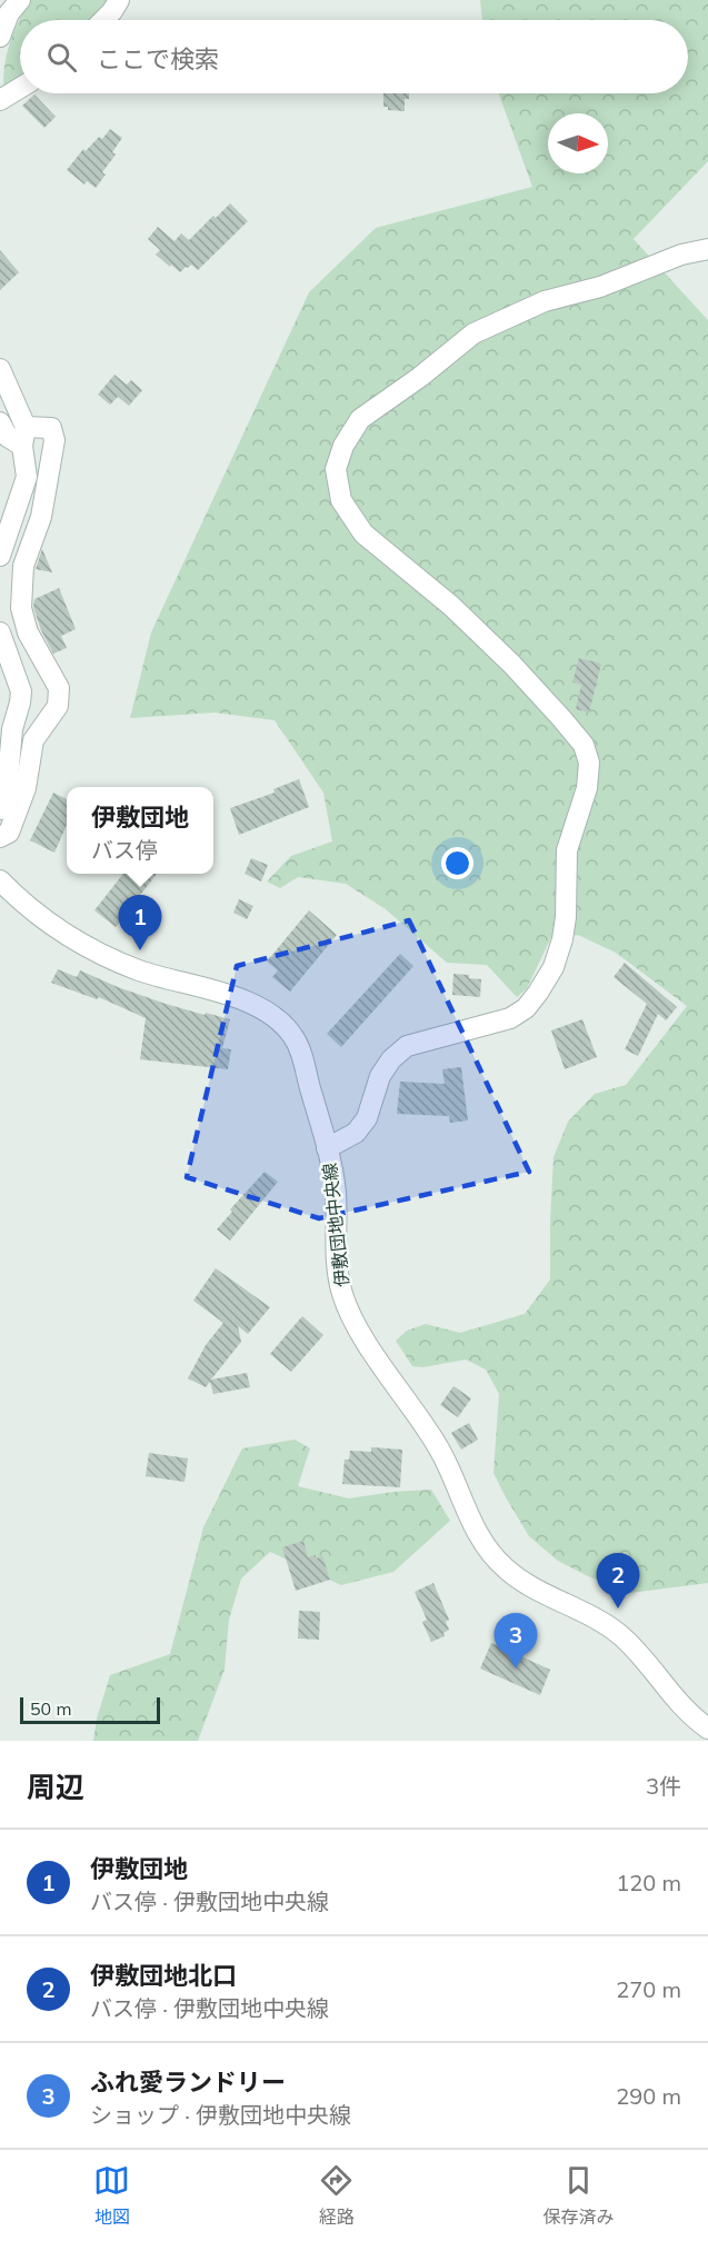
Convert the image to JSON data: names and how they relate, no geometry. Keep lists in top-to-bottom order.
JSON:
{
  "streets": {
    "street": ["伊敷団地中央線"]
  },
  "scale_bar": "50 m",
  "north": "right",
  "page": {
    "search": "ここで検索",
    "popup": ["伊敷団地", "バス停"],
    "pins": ["1", "2", "3"],
    "scale": "50 m",
    "heading": ["周辺", "3件"],
    "list": [
      {
        "mark": "1",
        "name": "伊敷団地",
        "note": "バス停 · 伊敷団地中央線",
        "value": "120 m"
      },
      {
        "mark": "2",
        "name": "伊敷団地北口",
        "note": "バス停 · 伊敷団地中央線",
        "value": "270 m"
      },
      {
        "mark": "3",
        "name": "ふれ愛ランドリー",
        "note": "ショップ · 伊敷団地中央線",
        "value": "290 m"
      }
    ],
    "nav": ["地図", "経路", "保存済み"]
  }
}
